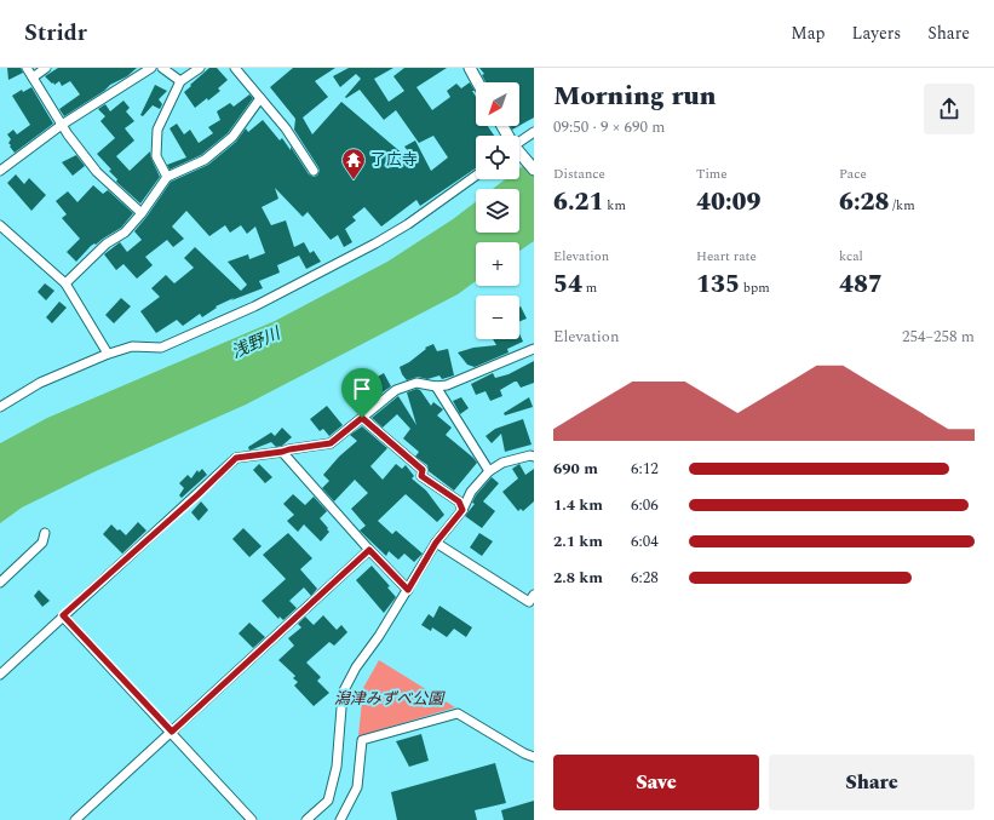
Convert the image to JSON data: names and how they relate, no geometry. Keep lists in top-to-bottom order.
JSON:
{
  "water": ["浅野川"],
  "parks": ["潟津みずべ公園"],
  "places": {
    "temple": ["了広寺"]
  },
  "north": "bottom left",
  "page": {
    "header": "Stridr",
    "nav": ["Map", "Layers", "Share"],
    "heading": ["Morning run", "09:50 · 9 × 690 m"],
    "map_buttons": ["+", "−"],
    "stats": [
      ["Distance", "6.21 km"],
      ["Time", "40:09"],
      ["Pace", "6:28 /km"],
      ["Elevation", "54 m"],
      ["Heart rate", "135 bpm"],
      ["kcal", "487"]
    ],
    "chart": ["Elevation", "254–258 m"],
    "list": [
      {
        "name": "690 m",
        "note": "6:12"
      },
      {
        "name": "1.4 km",
        "note": "6:06"
      },
      {
        "name": "2.1 km",
        "note": "6:04"
      },
      {
        "name": "2.8 km",
        "note": "6:28"
      }
    ],
    "buttons": ["Save", "Share"]
  }
}
